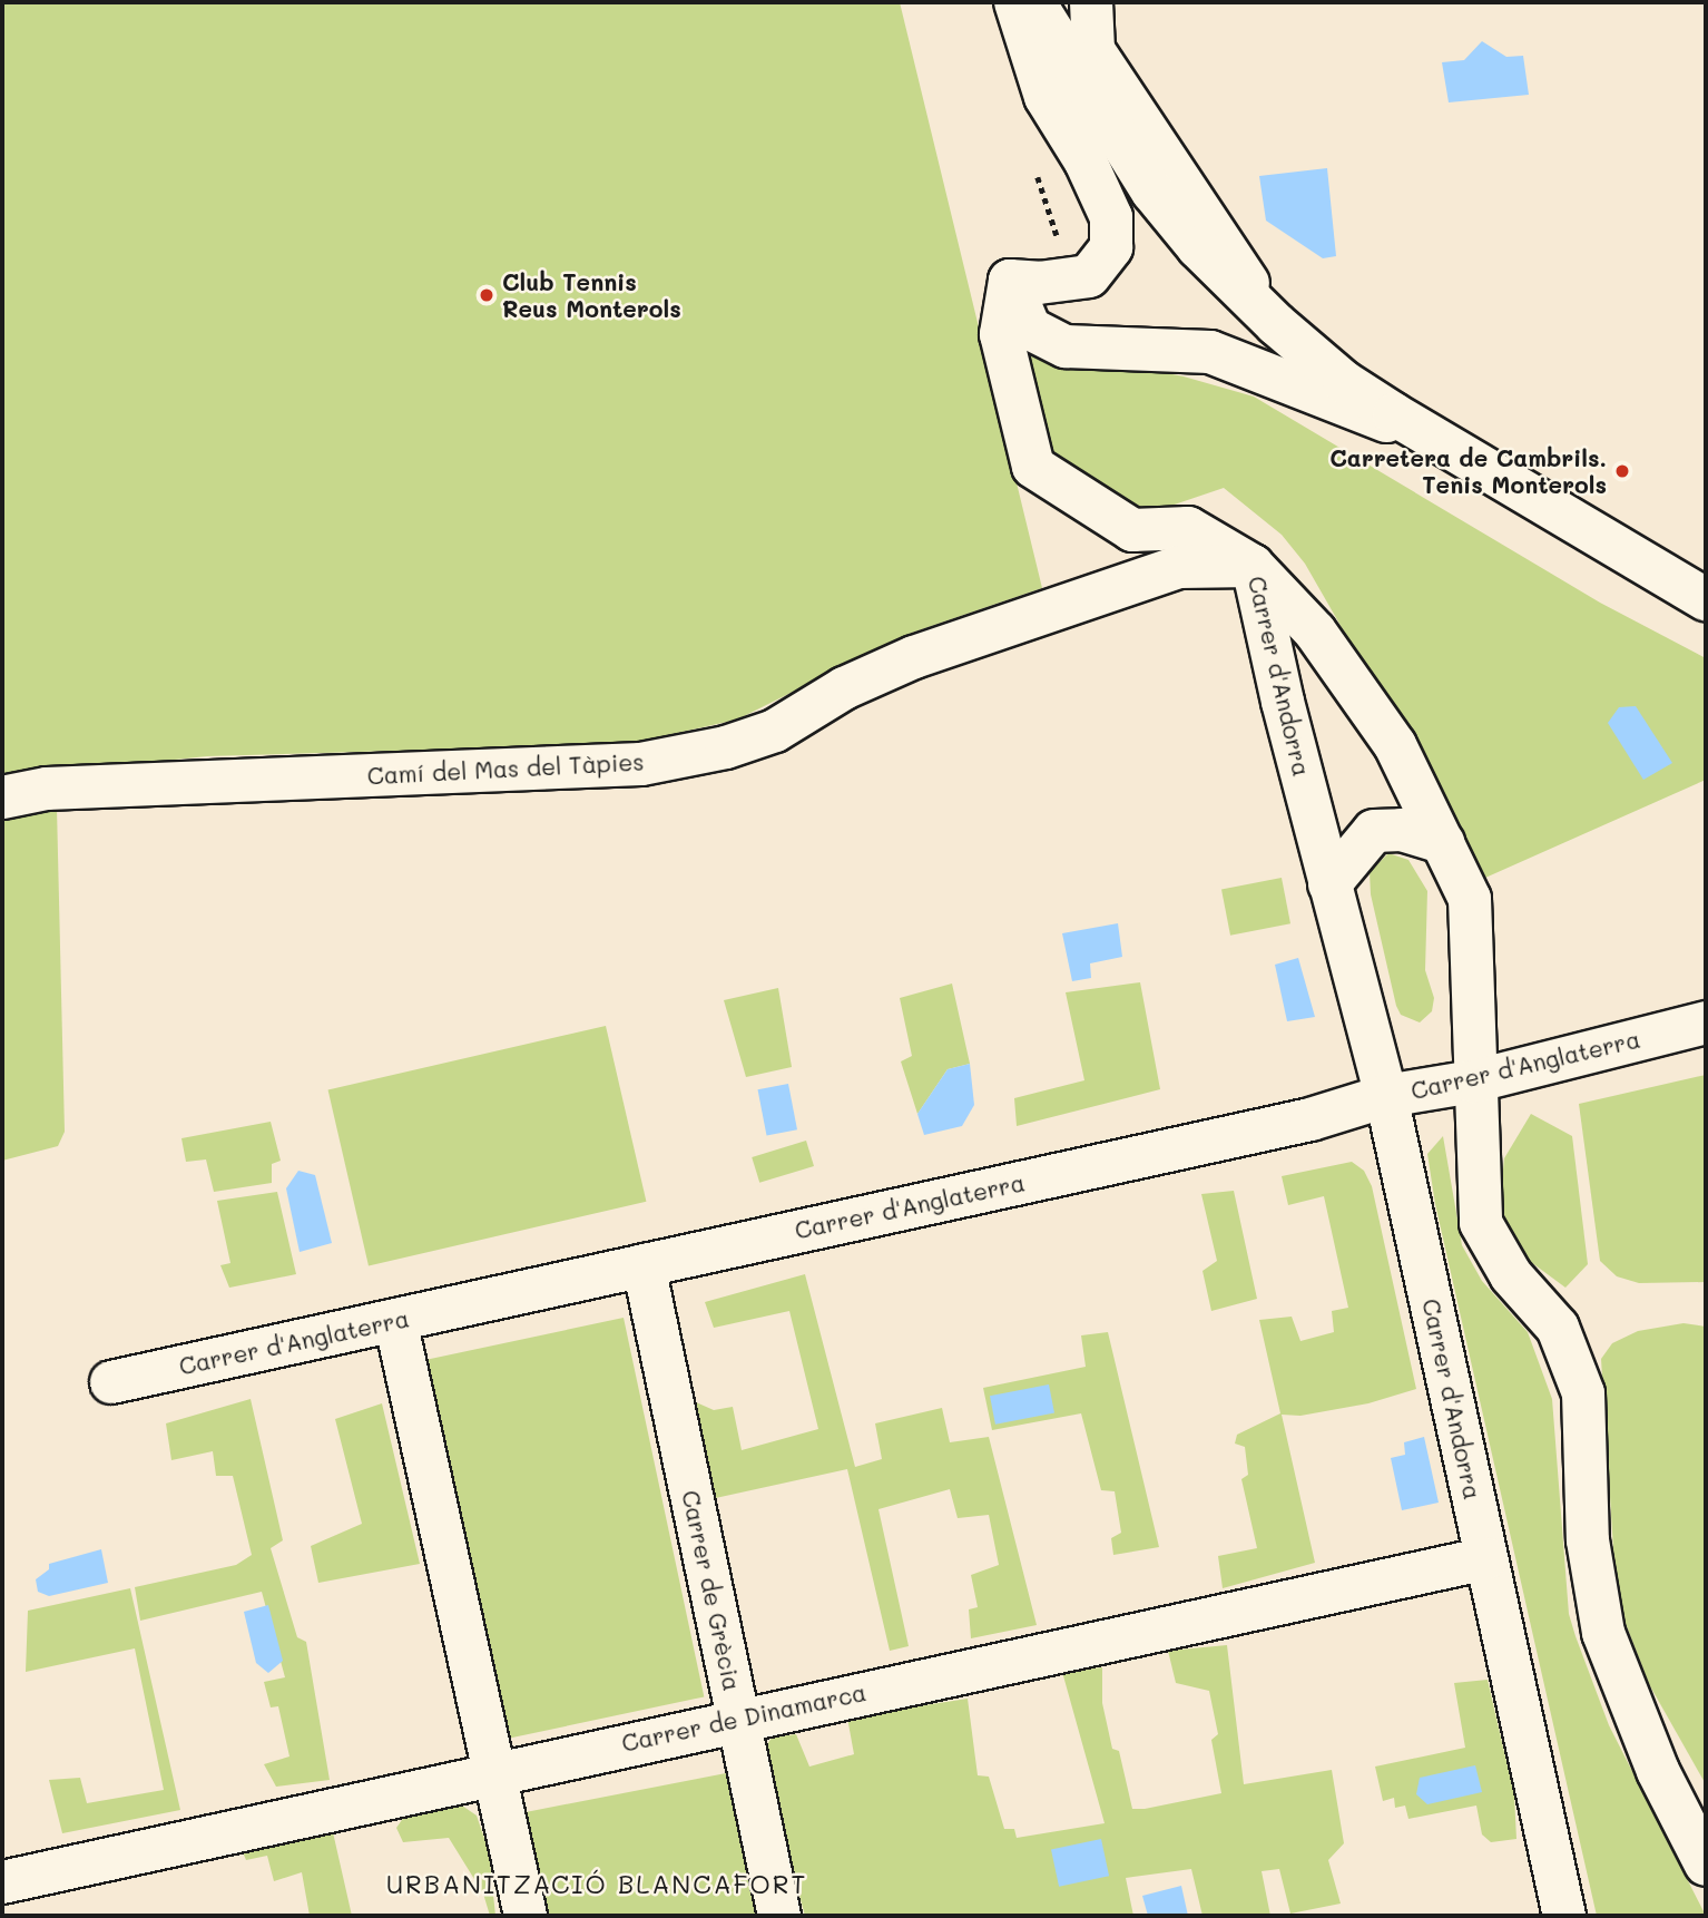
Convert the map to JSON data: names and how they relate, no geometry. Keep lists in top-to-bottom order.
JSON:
{
  "streets": {
    "street": [
      "Carrer d'Andorra",
      "Camí del Mas del Tàpies",
      "Carrer d'Anglaterra",
      "Carrer de Grècia",
      "Carrer de Dinamarca"
    ]
  },
  "crossings": [
    ["Carrer d'Andorra", "Camí del Mas del Tàpies"],
    ["Carrer d'Andorra", "Carrer d'Anglaterra"],
    ["Carrer d'Andorra", "Carrer de Dinamarca"],
    ["Carrer d'Anglaterra", "Carrer de Grècia"],
    ["Carrer de Grècia", "Carrer de Dinamarca"]
  ],
  "districts": ["URBANITZACIÓ BLANCAFORT"],
  "places": ["Club Tennis Reus Monterols", "Carretera de Cambrils. Tenis Monterols"]
}
